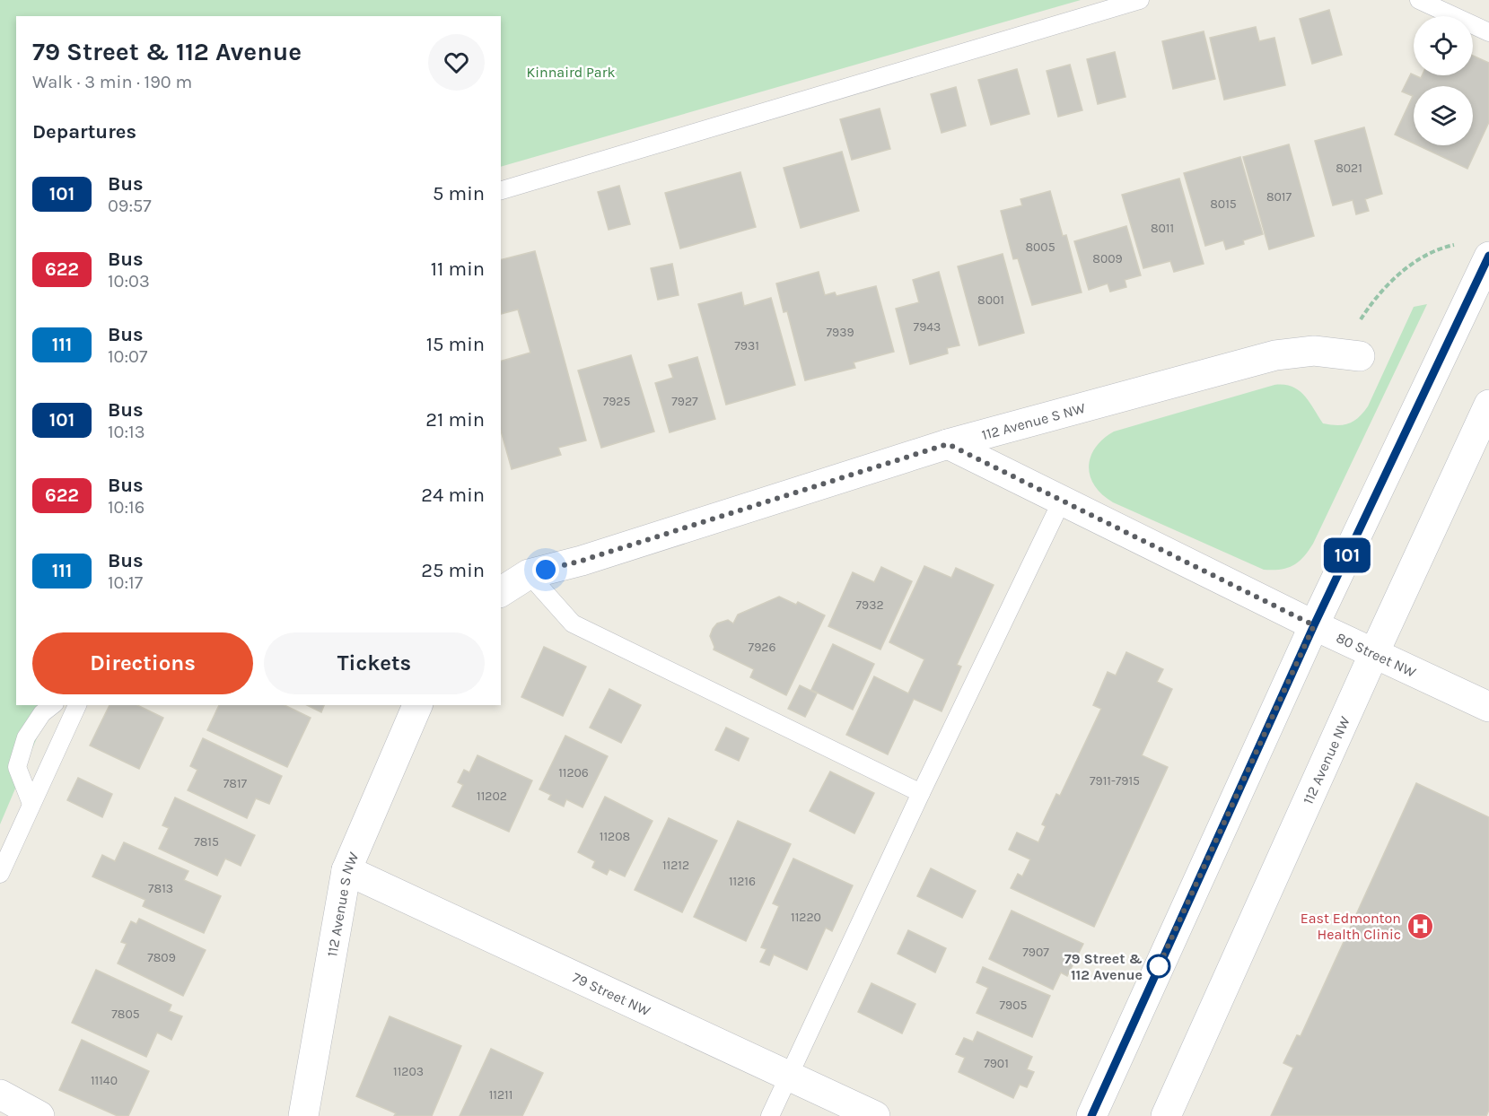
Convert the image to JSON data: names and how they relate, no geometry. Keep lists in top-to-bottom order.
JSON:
{
  "streets": {
    "street": [
      "112 Avenue S NW",
      "80 Street NW",
      "112 Avenue NW",
      "79 Street NW"
    ]
  },
  "crossings": [
    ["112 Avenue S NW", "80 Street NW"],
    ["112 Avenue S NW", "79 Street NW"],
    ["80 Street NW", "112 Avenue NW"]
  ],
  "parks": ["Kinnaird Park"],
  "places": {
    "hospital": ["East Edmonton Health Clinic"],
    "other": ["79 Street & 112 Avenue"]
  },
  "lines": ["bus line 101"],
  "house_numbers": [
    "8021",
    "8017",
    "8015",
    "8011",
    "8005",
    "8009",
    "8001",
    "7943",
    "7939",
    "7931",
    "7925",
    "7927",
    "7932",
    "7926",
    "11206",
    "7911-7915",
    "7817",
    "11202",
    "11208",
    "7815",
    "11212",
    "11216",
    "7813",
    "11220",
    "7907",
    "7809",
    "7905",
    "7805",
    "7901",
    "11203",
    "11140",
    "11211"
  ],
  "page": {
    "on_map": "101",
    "heading": [
      ["79 Street & 112 Avenue", "Walk · 3 min · 190 m"],
      "Departures"
    ],
    "list": [
      {
        "mark": "101",
        "name": "Bus",
        "note": "09:57",
        "value": "5 min"
      },
      {
        "mark": "622",
        "name": "Bus",
        "note": "10:03",
        "value": "11 min"
      },
      {
        "mark": "111",
        "name": "Bus",
        "note": "10:07",
        "value": "15 min"
      },
      {
        "mark": "101",
        "name": "Bus",
        "note": "10:13",
        "value": "21 min"
      },
      {
        "mark": "622",
        "name": "Bus",
        "note": "10:16",
        "value": "24 min"
      },
      {
        "mark": "111",
        "name": "Bus",
        "note": "10:17",
        "value": "25 min"
      }
    ],
    "buttons": ["Directions", "Tickets"]
  }
}
